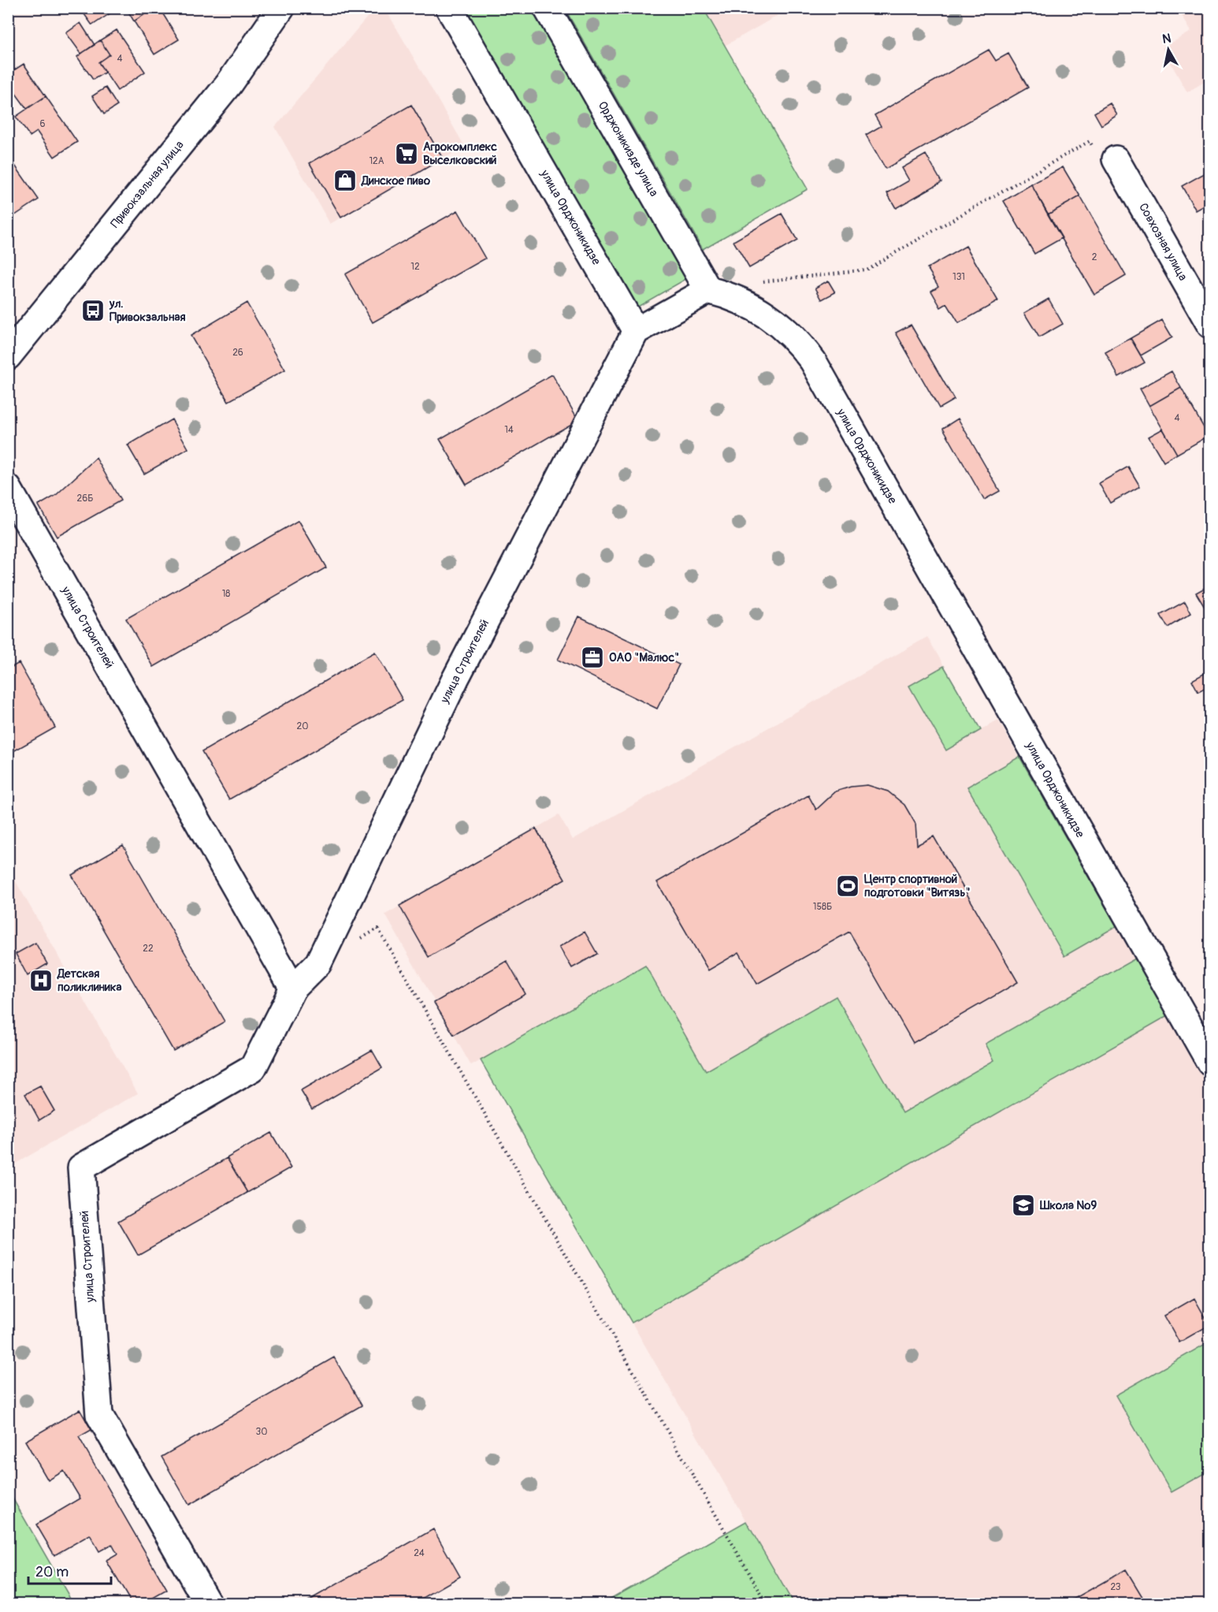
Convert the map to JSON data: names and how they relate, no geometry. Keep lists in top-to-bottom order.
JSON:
{
  "streets": {
    "street": [
      "Орджоникизде улица",
      "Привокзальная улица",
      "улица Орджоникидзе",
      "Совхозная улица",
      "улица Строителей"
    ]
  },
  "crossings": [
    ["Орджоникизде улица", "улица Орджоникидзе"],
    ["улица Орджоникидзе", "улица Строителей"]
  ],
  "places": {
    "supermarket": ["Агрокомплекс Выселковский"],
    "shop": ["Динское пиво"],
    "bus stop": ["ул. Привокзальная"],
    "office": ["ОАО \"Малюс\""],
    "sports": ["Центр спортивной подготовки \"Витязь\""],
    "hospital": ["Детская поликлиника"],
    "school or university": ["Школа №9"]
  },
  "house_numbers": [
    "4",
    "6",
    "12А",
    "2",
    "12",
    "131",
    "26",
    "4",
    "14",
    "26Б",
    "18",
    "20",
    "158Б",
    "22",
    "30",
    "24",
    "23"
  ],
  "scale_bar": "20 m",
  "north": "top"
}
